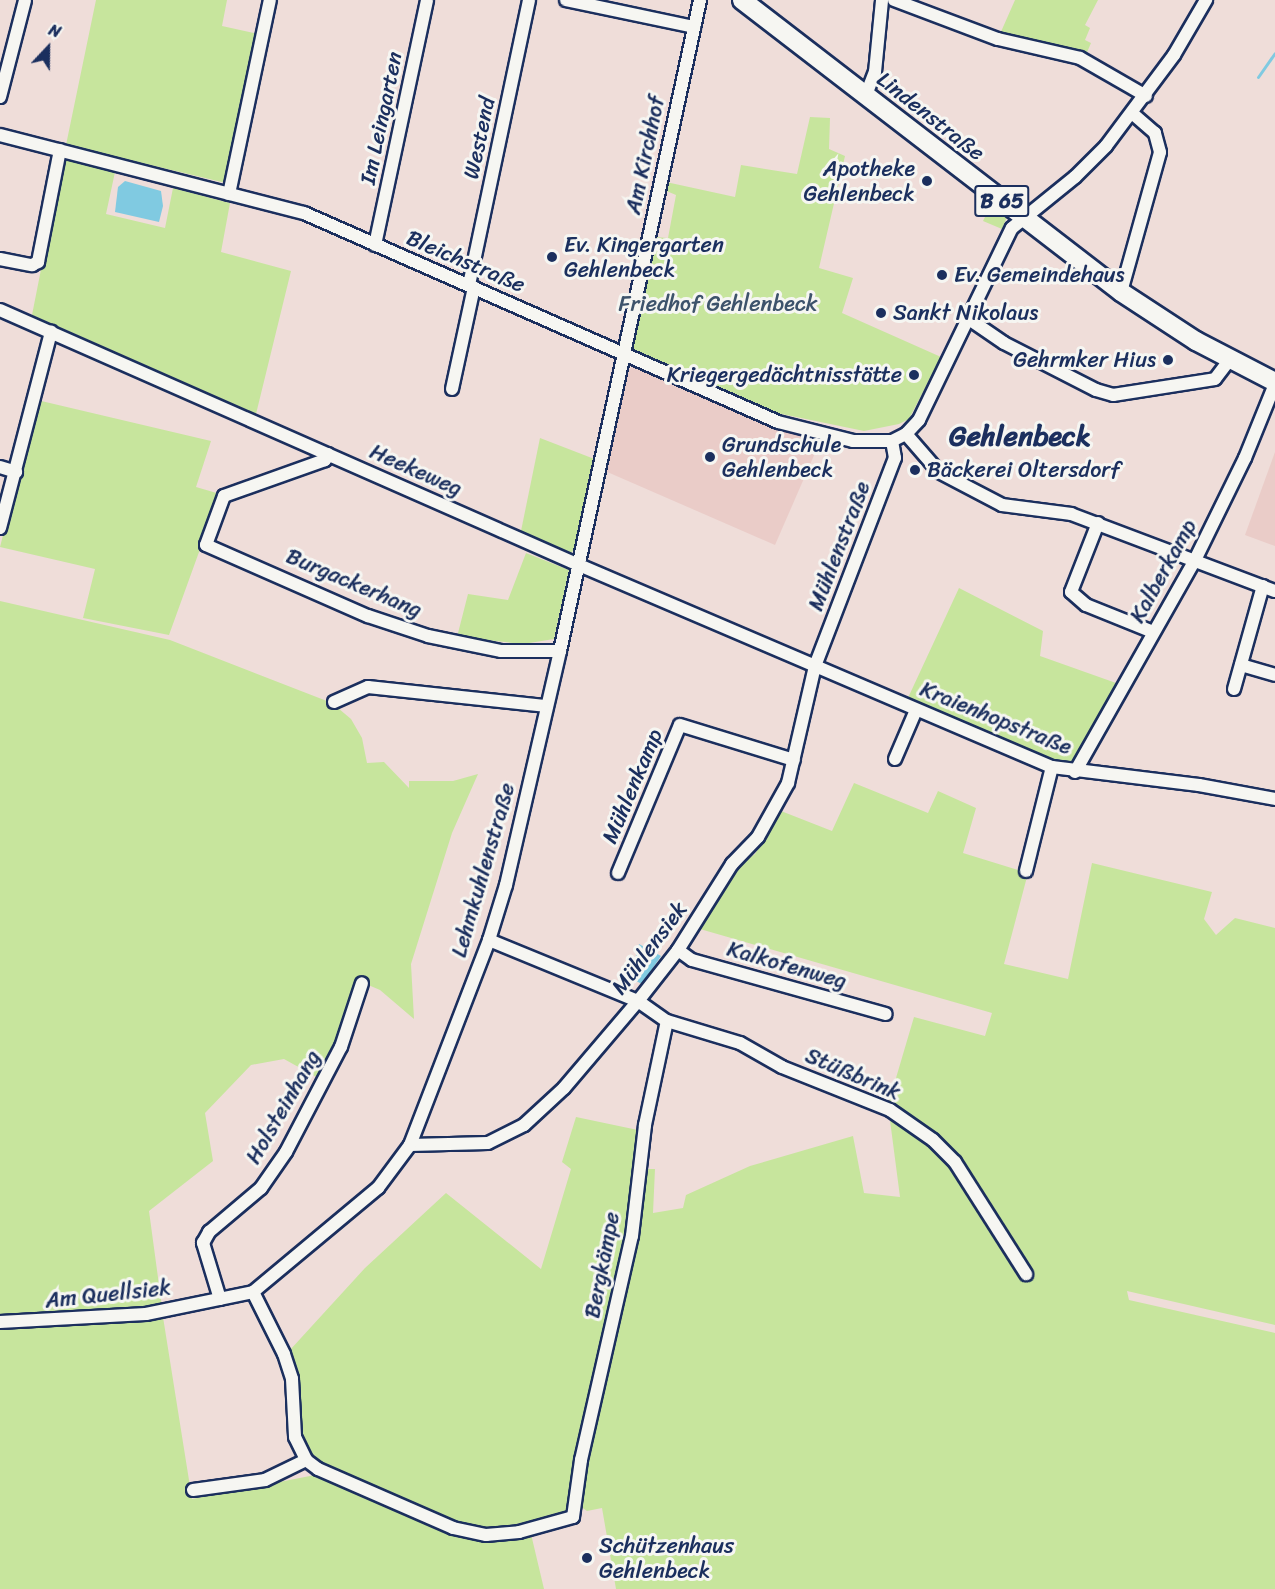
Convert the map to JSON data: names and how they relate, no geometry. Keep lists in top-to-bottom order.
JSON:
{
  "streets": {
    "main road": ["Lindenstraße", "B 65"],
    "street": [
      "Im Leingarten",
      "Westend",
      "Am Kirchhof",
      "Bleichstraße",
      "Heekeweg",
      "Mühlenstraße",
      "Kalberkamp",
      "Burgackerhang",
      "Kraienhopstraße",
      "Mühlenkamp",
      "Lehmkuhlenstraße",
      "Mühlensiek",
      "Kalkofenweg",
      "Stüßbrink",
      "Holsteinhang",
      "Bergkämpe",
      "Am Quellsiek"
    ]
  },
  "crossings": [
    ["Lindenstraße", "Kalberkamp"],
    ["Im Leingarten", "Bleichstraße"],
    ["Westend", "Bleichstraße"],
    ["Am Kirchhof", "Bleichstraße"],
    ["Am Kirchhof", "Lehmkuhlenstraße"],
    ["Bleichstraße", "Mühlenstraße"],
    ["Bleichstraße", "Lehmkuhlenstraße"],
    ["Heekeweg", "Mühlenstraße"],
    ["Heekeweg", "Burgackerhang"],
    ["Heekeweg", "Kraienhopstraße"],
    ["Heekeweg", "Lehmkuhlenstraße"],
    ["Heekeweg", "Mühlensiek"],
    ["Mühlenstraße", "Kraienhopstraße"],
    ["Mühlenstraße", "Mühlensiek"],
    ["Kalberkamp", "Kraienhopstraße"],
    ["Burgackerhang", "Lehmkuhlenstraße"],
    ["Kraienhopstraße", "Mühlensiek"],
    ["Mühlenkamp", "Mühlensiek"],
    ["Lehmkuhlenstraße", "Mühlensiek"],
    ["Lehmkuhlenstraße", "Stüßbrink"],
    ["Lehmkuhlenstraße", "Holsteinhang"],
    ["Lehmkuhlenstraße", "Am Quellsiek"],
    ["Mühlensiek", "Kalkofenweg"],
    ["Mühlensiek", "Stüßbrink"],
    ["Stüßbrink", "Bergkämpe"],
    ["Holsteinhang", "Am Quellsiek"]
  ],
  "districts": ["Gehlenbeck"],
  "parks": ["Friedhof Gehlenbeck"],
  "places": [
    "Apotheke Gehlenbeck",
    "Ev. Kingergarten Gehlenbeck",
    "Ev. Gemeindehaus",
    "Sankt Nikolaus",
    "Gehrmker Hius",
    "Kriegergedächtnisstätte",
    "Grundschule Gehlenbeck",
    "Bäckerei Oltersdorf",
    "Schützenhaus Gehlenbeck"
  ],
  "north": "top"
}
